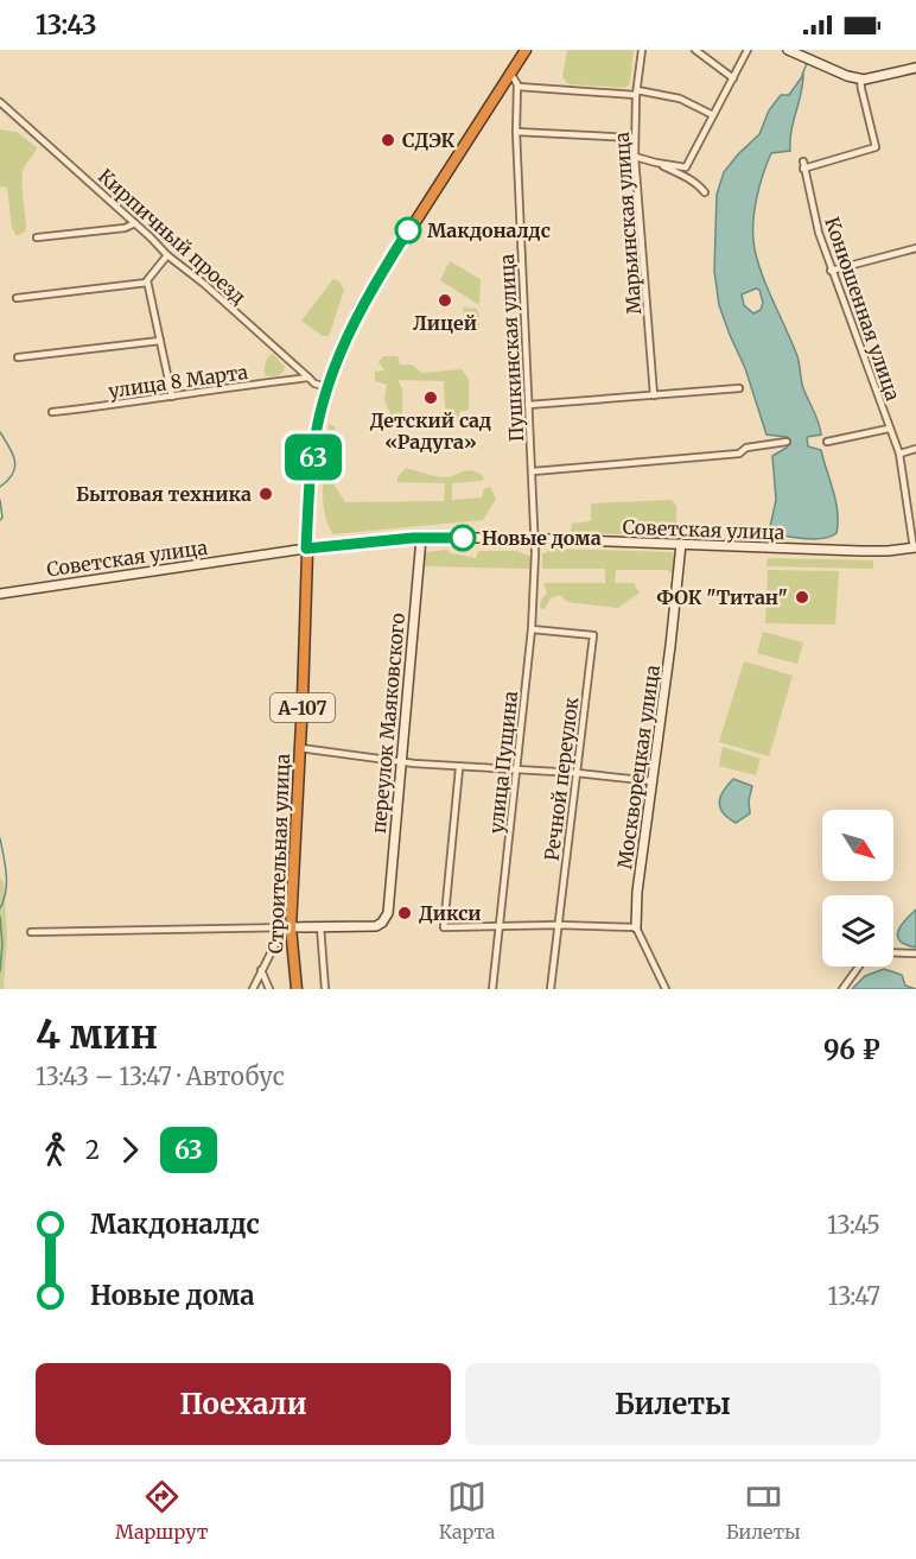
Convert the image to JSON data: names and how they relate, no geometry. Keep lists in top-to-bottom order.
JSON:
{
  "streets": {
    "highway": ["А-107", "Строительная улица"],
    "street": [
      "Марьинская улица",
      "Кирпичный проезд",
      "Конюшенная улица",
      "Пушкинская улица",
      "улица 8 Марта",
      "Советская улица",
      "переулок Маяковского",
      "улица Пущина",
      "Москворецкая улица",
      "Речной переулок"
    ]
  },
  "crossings": [
    ["Кирпичный проезд", "улица 8 Марта"],
    ["Кирпичный проезд", "А-107"],
    ["Конюшенная улица", "Советская улица"],
    ["Пушкинская улица", "Советская улица"],
    ["Пушкинская улица", "А-107"],
    ["Пушкинская улица", "улица Пущина"],
    ["Советская улица", "А-107"],
    ["Советская улица", "переулок Маяковского"],
    ["Советская улица", "улица Пущина"],
    ["Советская улица", "Москворецкая улица"],
    ["Советская улица", "Строительная улица"],
    ["А-107", "Строительная улица"],
    ["улица Пущина", "Речной переулок"]
  ],
  "places": [
    "СДЭК",
    "Макдоналдс",
    "Лицей",
    "Детский сад «Радуга»",
    "Бытовая техника",
    "Новые дома",
    "ФОК \"Титан\"",
    "Дикси"
  ],
  "lines": ["bus line 63"],
  "north": "bottom right",
  "page": {
    "status": "13:43",
    "on_map": "63",
    "heading": ["4 мин", "13:43 – 13:47 · Автобус", "96 ₽"],
    "legs": ["2", "63"],
    "list": [
      {
        "name": "Макдоналдс",
        "value": "13:45"
      },
      {
        "name": "Новые дома",
        "value": "13:47"
      }
    ],
    "buttons": ["Поехали", "Билеты"],
    "tabs": ["Маршрут", "Карта", "Билеты"]
  }
}
